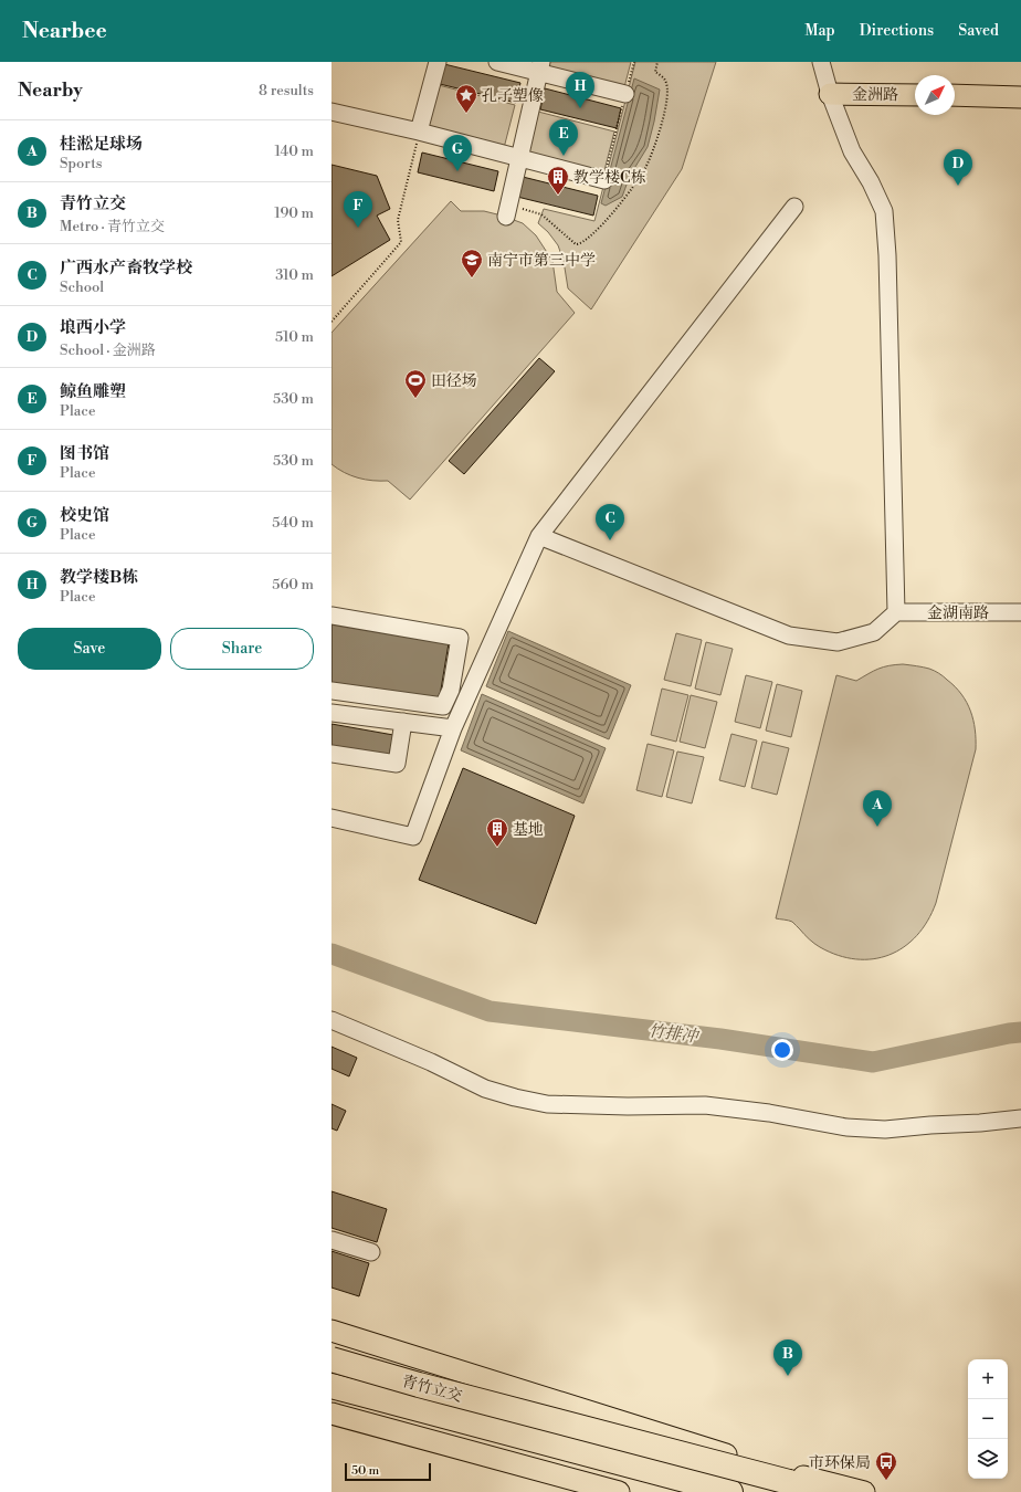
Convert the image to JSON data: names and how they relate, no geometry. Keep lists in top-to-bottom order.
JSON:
{
  "streets": {
    "highway": ["青竹立交"],
    "main road": ["金洲路"],
    "street": ["金湖南路"]
  },
  "water": ["竹排冲"],
  "places": {
    "place": ["孔子塑像"],
    "building": ["教学楼C栋", "基地"],
    "school or university": ["南宁市第三中学"],
    "sports": ["田径场"],
    "bus stop": ["市环保局"]
  },
  "scale_bar": "50 m",
  "north": "top right",
  "page": {
    "header": "Nearbee",
    "nav": ["Map", "Directions", "Saved"],
    "heading": ["Nearby", "8 results"],
    "pins": [
      "H",
      "E",
      "G",
      "D",
      "F",
      "C",
      "A",
      "B"
    ],
    "list": [
      {
        "mark": "A",
        "name": "桂淞足球场",
        "note": "Sports",
        "value": "140 m"
      },
      {
        "mark": "B",
        "name": "青竹立交",
        "note": "Metro · 青竹立交",
        "value": "190 m"
      },
      {
        "mark": "C",
        "name": "广西水产畜牧学校",
        "note": "School",
        "value": "310 m"
      },
      {
        "mark": "D",
        "name": "埌西小学",
        "note": "School · 金洲路",
        "value": "510 m"
      },
      {
        "mark": "E",
        "name": "鲸鱼雕塑",
        "note": "Place",
        "value": "530 m"
      },
      {
        "mark": "F",
        "name": "图书馆",
        "note": "Place",
        "value": "530 m"
      },
      {
        "mark": "G",
        "name": "校史馆",
        "note": "Place",
        "value": "540 m"
      },
      {
        "mark": "H",
        "name": "教学楼B栋",
        "note": "Place",
        "value": "560 m"
      }
    ],
    "buttons": ["Save", "Share"],
    "map_buttons": ["+", "−"],
    "scale": "50 m"
  }
}
